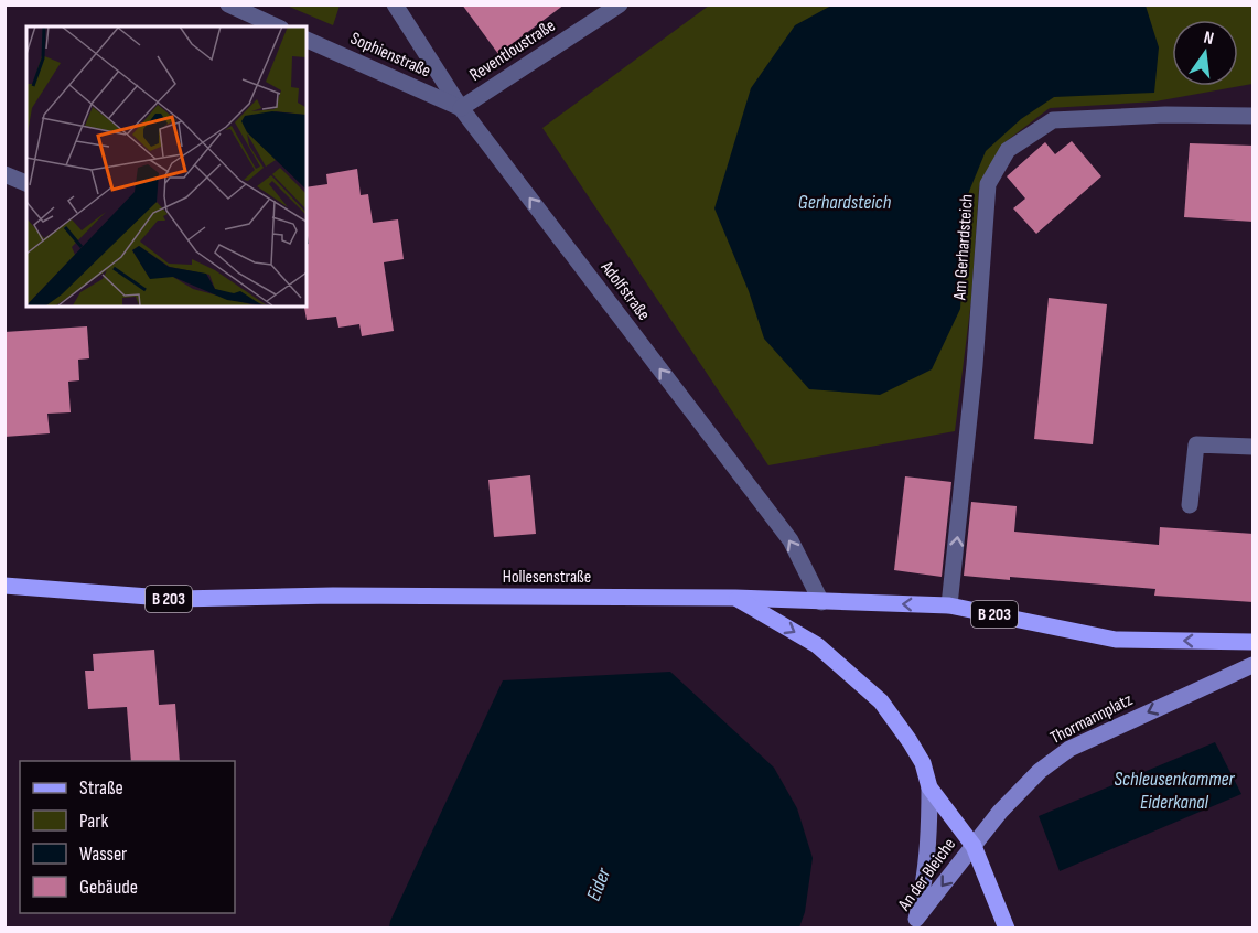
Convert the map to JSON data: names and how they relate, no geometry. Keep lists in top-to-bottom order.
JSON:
{
  "streets": {
    "main road": [
      "Hollesenstraße",
      "B 203",
      "Thormannplatz",
      "An der Bleiche"
    ],
    "street": [
      "Reventloustraße",
      "Sophienstraße",
      "Am Gerhardsteich",
      "Adolfstraße"
    ]
  },
  "crossings": [
    ["Reventloustraße", "Sophienstraße"],
    ["Reventloustraße", "Adolfstraße"],
    ["Sophienstraße", "Adolfstraße"],
    ["Am Gerhardsteich", "B 203"],
    ["Adolfstraße", "B 203"],
    ["Hollesenstraße", "B 203"],
    ["Hollesenstraße", "Thormannplatz"],
    ["Hollesenstraße", "An der Bleiche"],
    ["B 203", "Thormannplatz"],
    ["B 203", "An der Bleiche"],
    ["Thormannplatz", "An der Bleiche"]
  ],
  "one_way": [
    "Am Gerhardsteich",
    "Adolfstraße",
    "Thormannplatz",
    "An der Bleiche"
  ],
  "water": ["Gerhardsteich", "Schleusenkammer Eiderkanal", "Eider"],
  "legend": [
    "Straße",
    "Park",
    "Wasser",
    "Gebäude"
  ],
  "north": "top"
}
